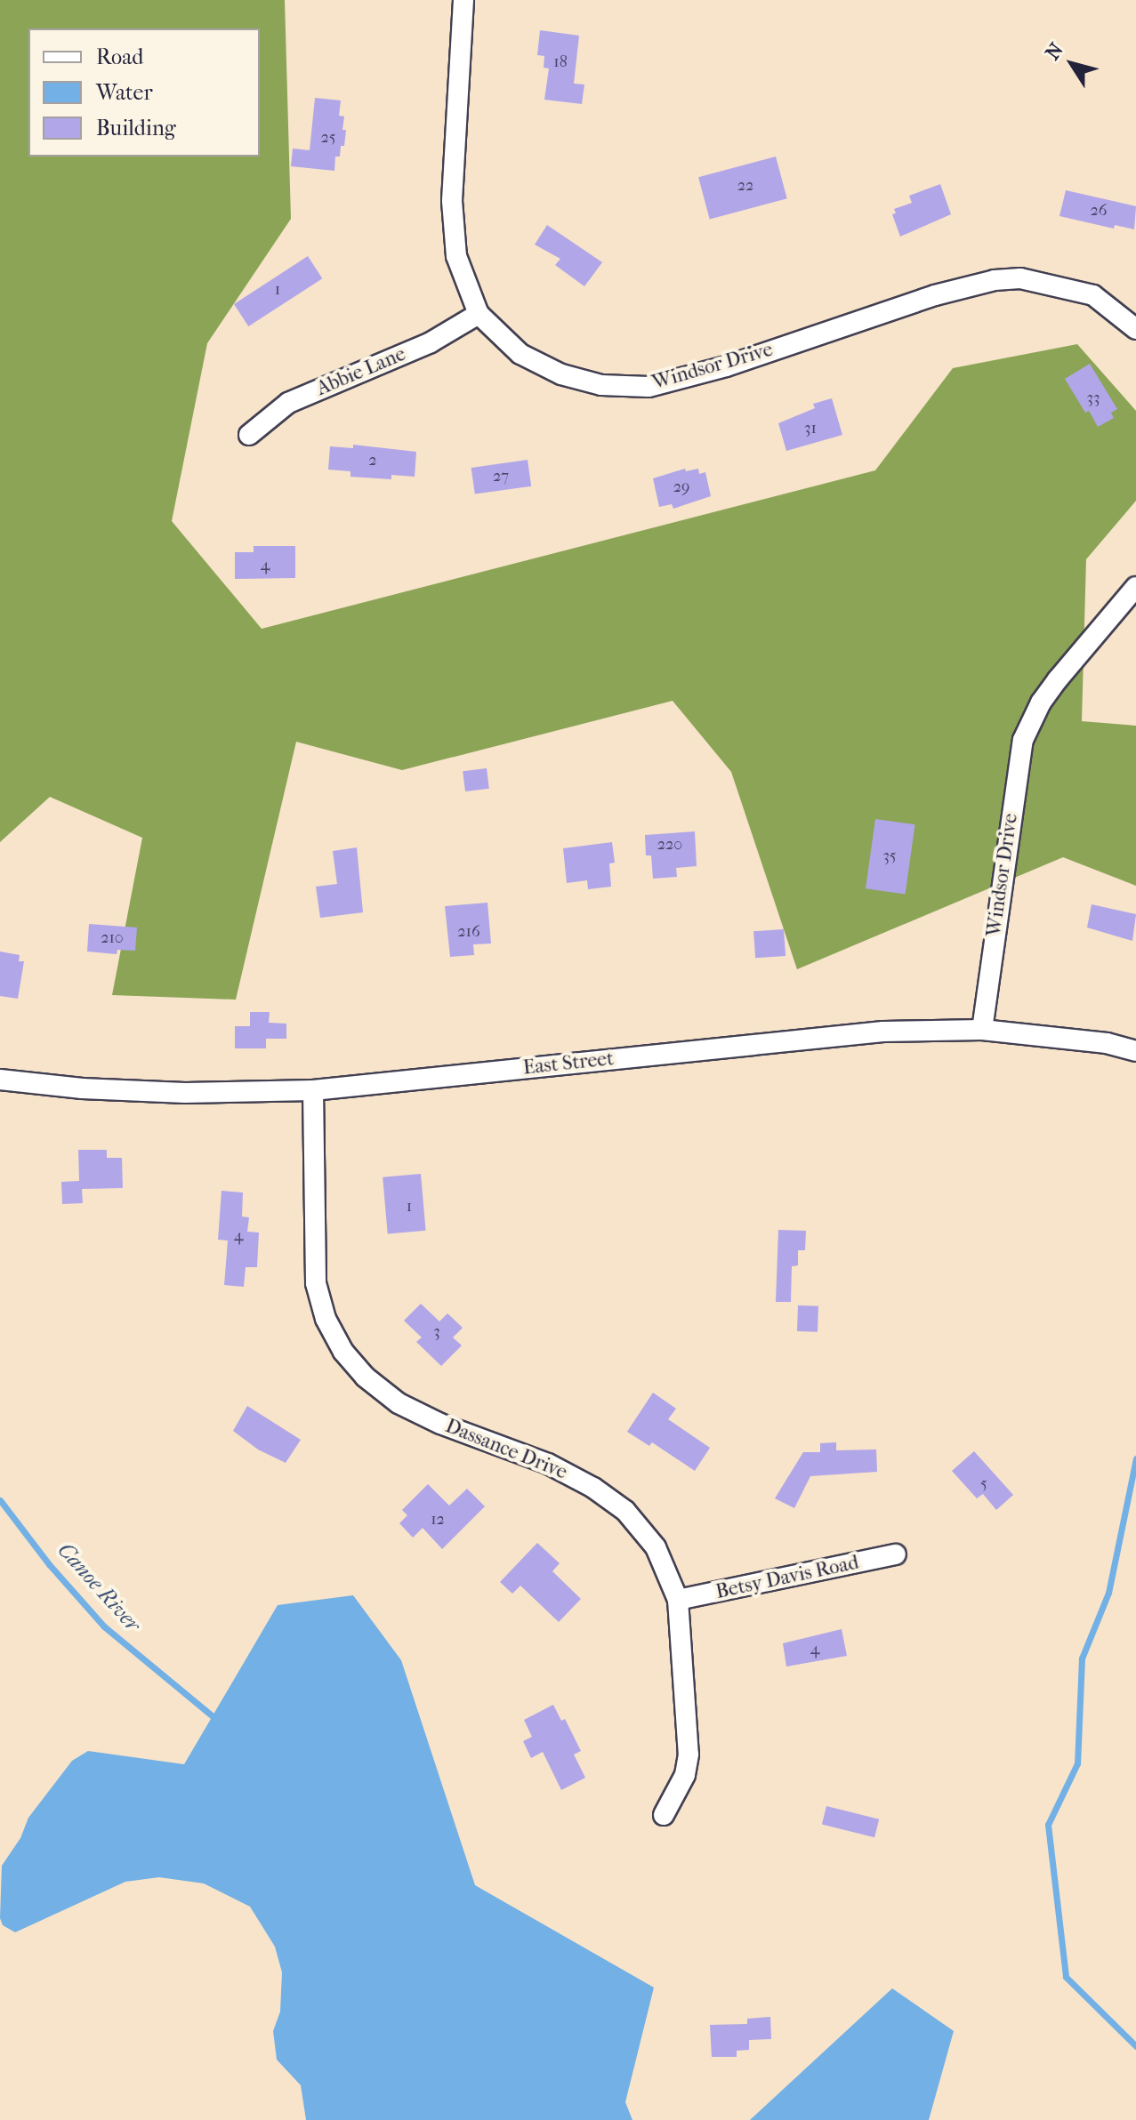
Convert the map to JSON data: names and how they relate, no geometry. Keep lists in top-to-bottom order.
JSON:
{
  "streets": {
    "street": [
      "Windsor Drive",
      "Abbie Lane",
      "East Street",
      "Dassance Drive",
      "Betsy Davis Road"
    ]
  },
  "crossings": [
    ["Windsor Drive", "Abbie Lane"],
    ["Windsor Drive", "East Street"],
    ["East Street", "Dassance Drive"],
    ["Dassance Drive", "Betsy Davis Road"]
  ],
  "water": ["Canoe River"],
  "house_numbers": [
    "18",
    "25",
    "22",
    "26",
    "1",
    "33",
    "31",
    "2",
    "27",
    "29",
    "4",
    "220",
    "35",
    "216",
    "210",
    "1",
    "4",
    "3",
    "5",
    "12",
    "4"
  ],
  "legend": ["Road", "Water", "Building"],
  "north": "top left"
}
